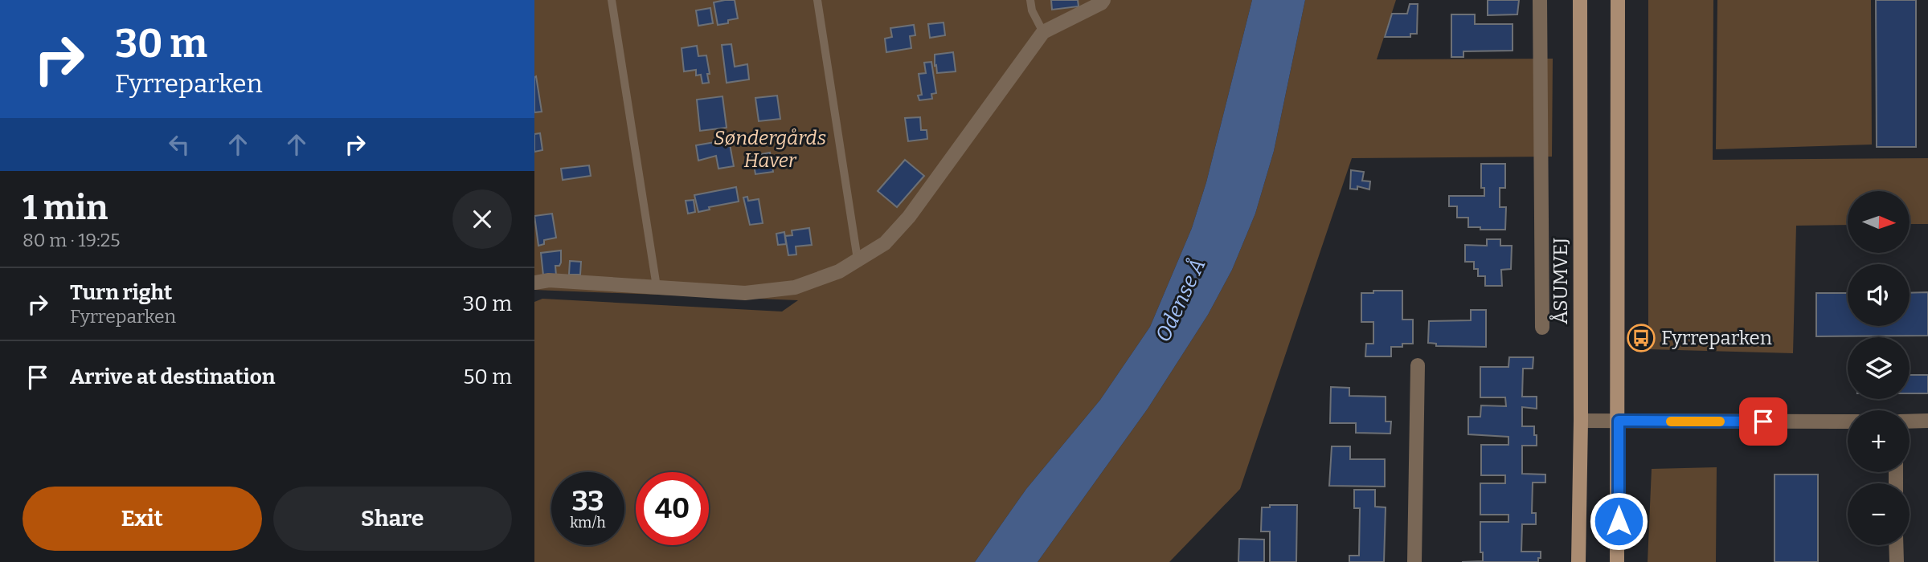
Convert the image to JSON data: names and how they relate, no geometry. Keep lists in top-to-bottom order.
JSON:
{
  "streets": {
    "street": ["ÅSUMVEJ"]
  },
  "water": ["Odense Å"],
  "parks": ["Søndergårds Haver"],
  "places": {
    "bus stop": ["Fyrreparken"]
  },
  "north": "right",
  "page": {
    "turn": ["30 m", "Fyrreparken"],
    "heading": ["1 min", "80 m · 19:25"],
    "map_buttons": ["+", "−"],
    "list": [
      {
        "name": "Turn right",
        "note": "Fyrreparken",
        "value": "30 m"
      },
      {
        "name": "Arrive at destination",
        "value": "50 m"
      }
    ],
    "speed": "33 km/h",
    "limit": "40",
    "buttons": ["Exit", "Share"]
  }
}
